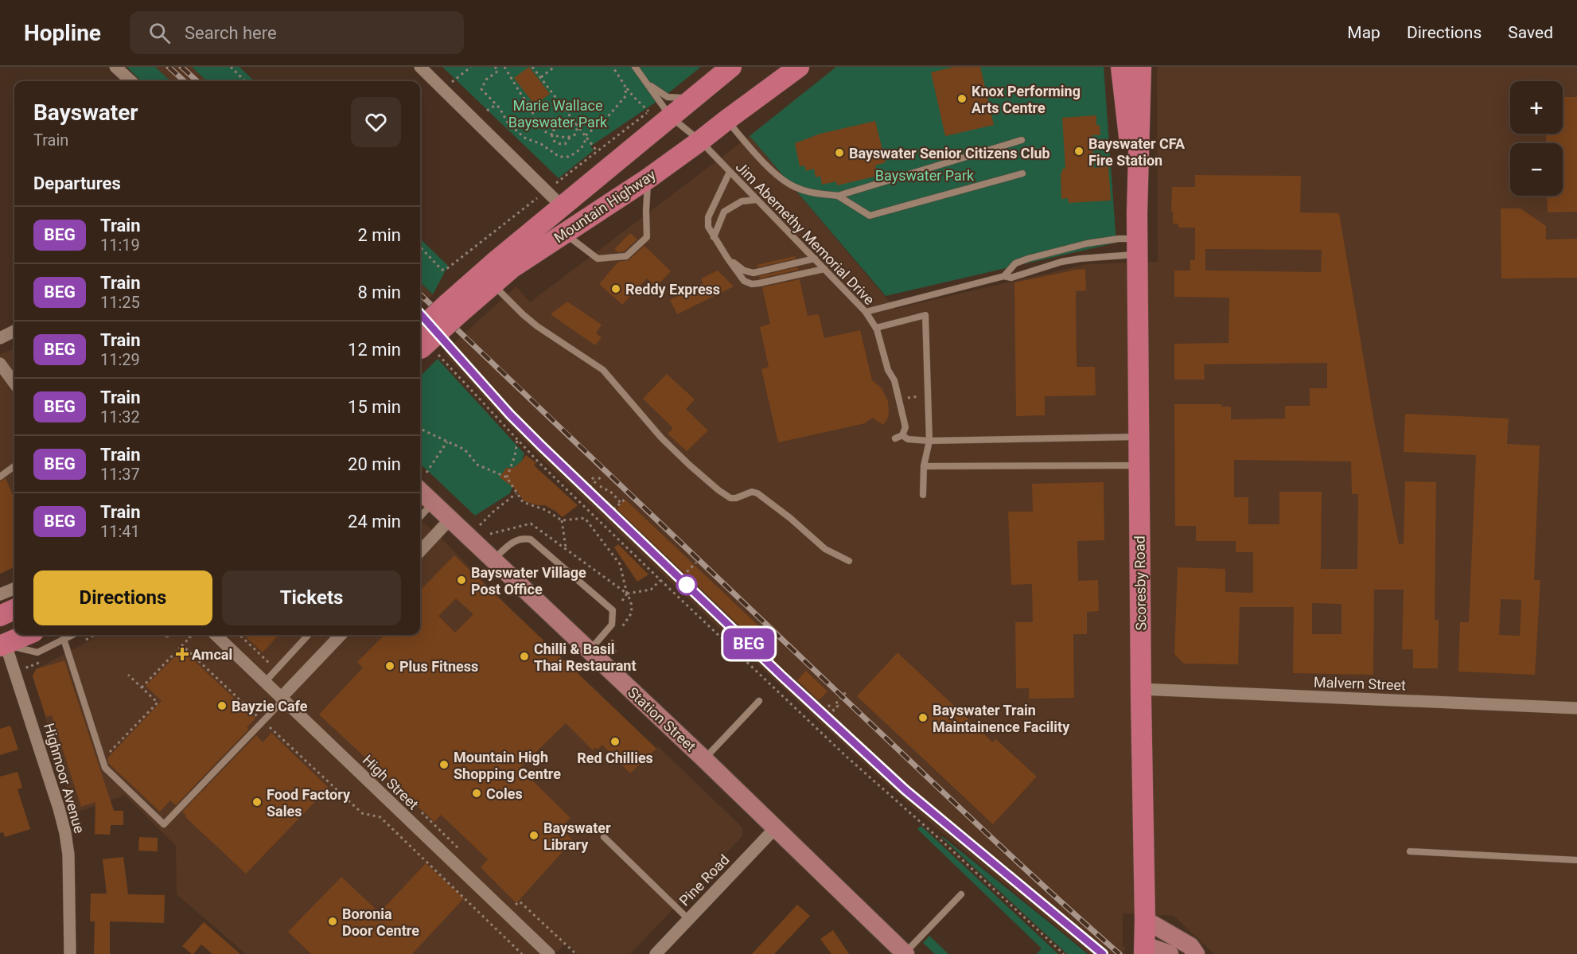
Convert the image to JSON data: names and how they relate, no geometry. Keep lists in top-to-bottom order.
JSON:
{
  "streets": {
    "main road": ["Mountain Highway", "Scoresby Road", "Station Street"],
    "street": [
      "Malvern Street",
      "Highmoor Avenue",
      "High Street",
      "Pine Road"
    ],
    "lane": ["Jim Abernethy Memorial Drive"]
  },
  "crossings": [
    ["Mountain Highway", "Jim Abernethy Memorial Drive"],
    ["Scoresby Road", "Malvern Street"],
    ["Station Street", "Pine Road"]
  ],
  "parks": ["Marie Wallace Bayswater Park", "Bayswater Park"],
  "places": {
    "other": [
      "Knox Performing Arts Centre",
      "Bayswater CFA Fire Station",
      "Bayswater Senior Citizens Club",
      "Reddy Express",
      "Bayswater Village Post Office",
      "Chilli & Basil Thai Restaurant",
      "Plus Fitness",
      "Bayzie Cafe",
      "Bayswater Train Maintainence Facility",
      "Red Chillies",
      "Mountain High Shopping Centre",
      "Coles",
      "Food Factory Sales",
      "Bayswater Library",
      "Boronia Door Centre"
    ],
    "health": ["Amcal"]
  },
  "page": {
    "header": "Hopline",
    "search": "Search here",
    "nav": ["Map", "Directions", "Saved"],
    "on_map": "BEG",
    "map_buttons": ["+", "−"],
    "heading": [
      ["Bayswater", "Train"],
      "Departures"
    ],
    "list": [
      {
        "mark": "BEG",
        "name": "Train",
        "note": "11:19",
        "value": "2 min"
      },
      {
        "mark": "BEG",
        "name": "Train",
        "note": "11:25",
        "value": "8 min"
      },
      {
        "mark": "BEG",
        "name": "Train",
        "note": "11:29",
        "value": "12 min"
      },
      {
        "mark": "BEG",
        "name": "Train",
        "note": "11:32",
        "value": "15 min"
      },
      {
        "mark": "BEG",
        "name": "Train",
        "note": "11:37",
        "value": "20 min"
      },
      {
        "mark": "BEG",
        "name": "Train",
        "note": "11:41",
        "value": "24 min"
      }
    ],
    "buttons": ["Directions", "Tickets"]
  }
}
